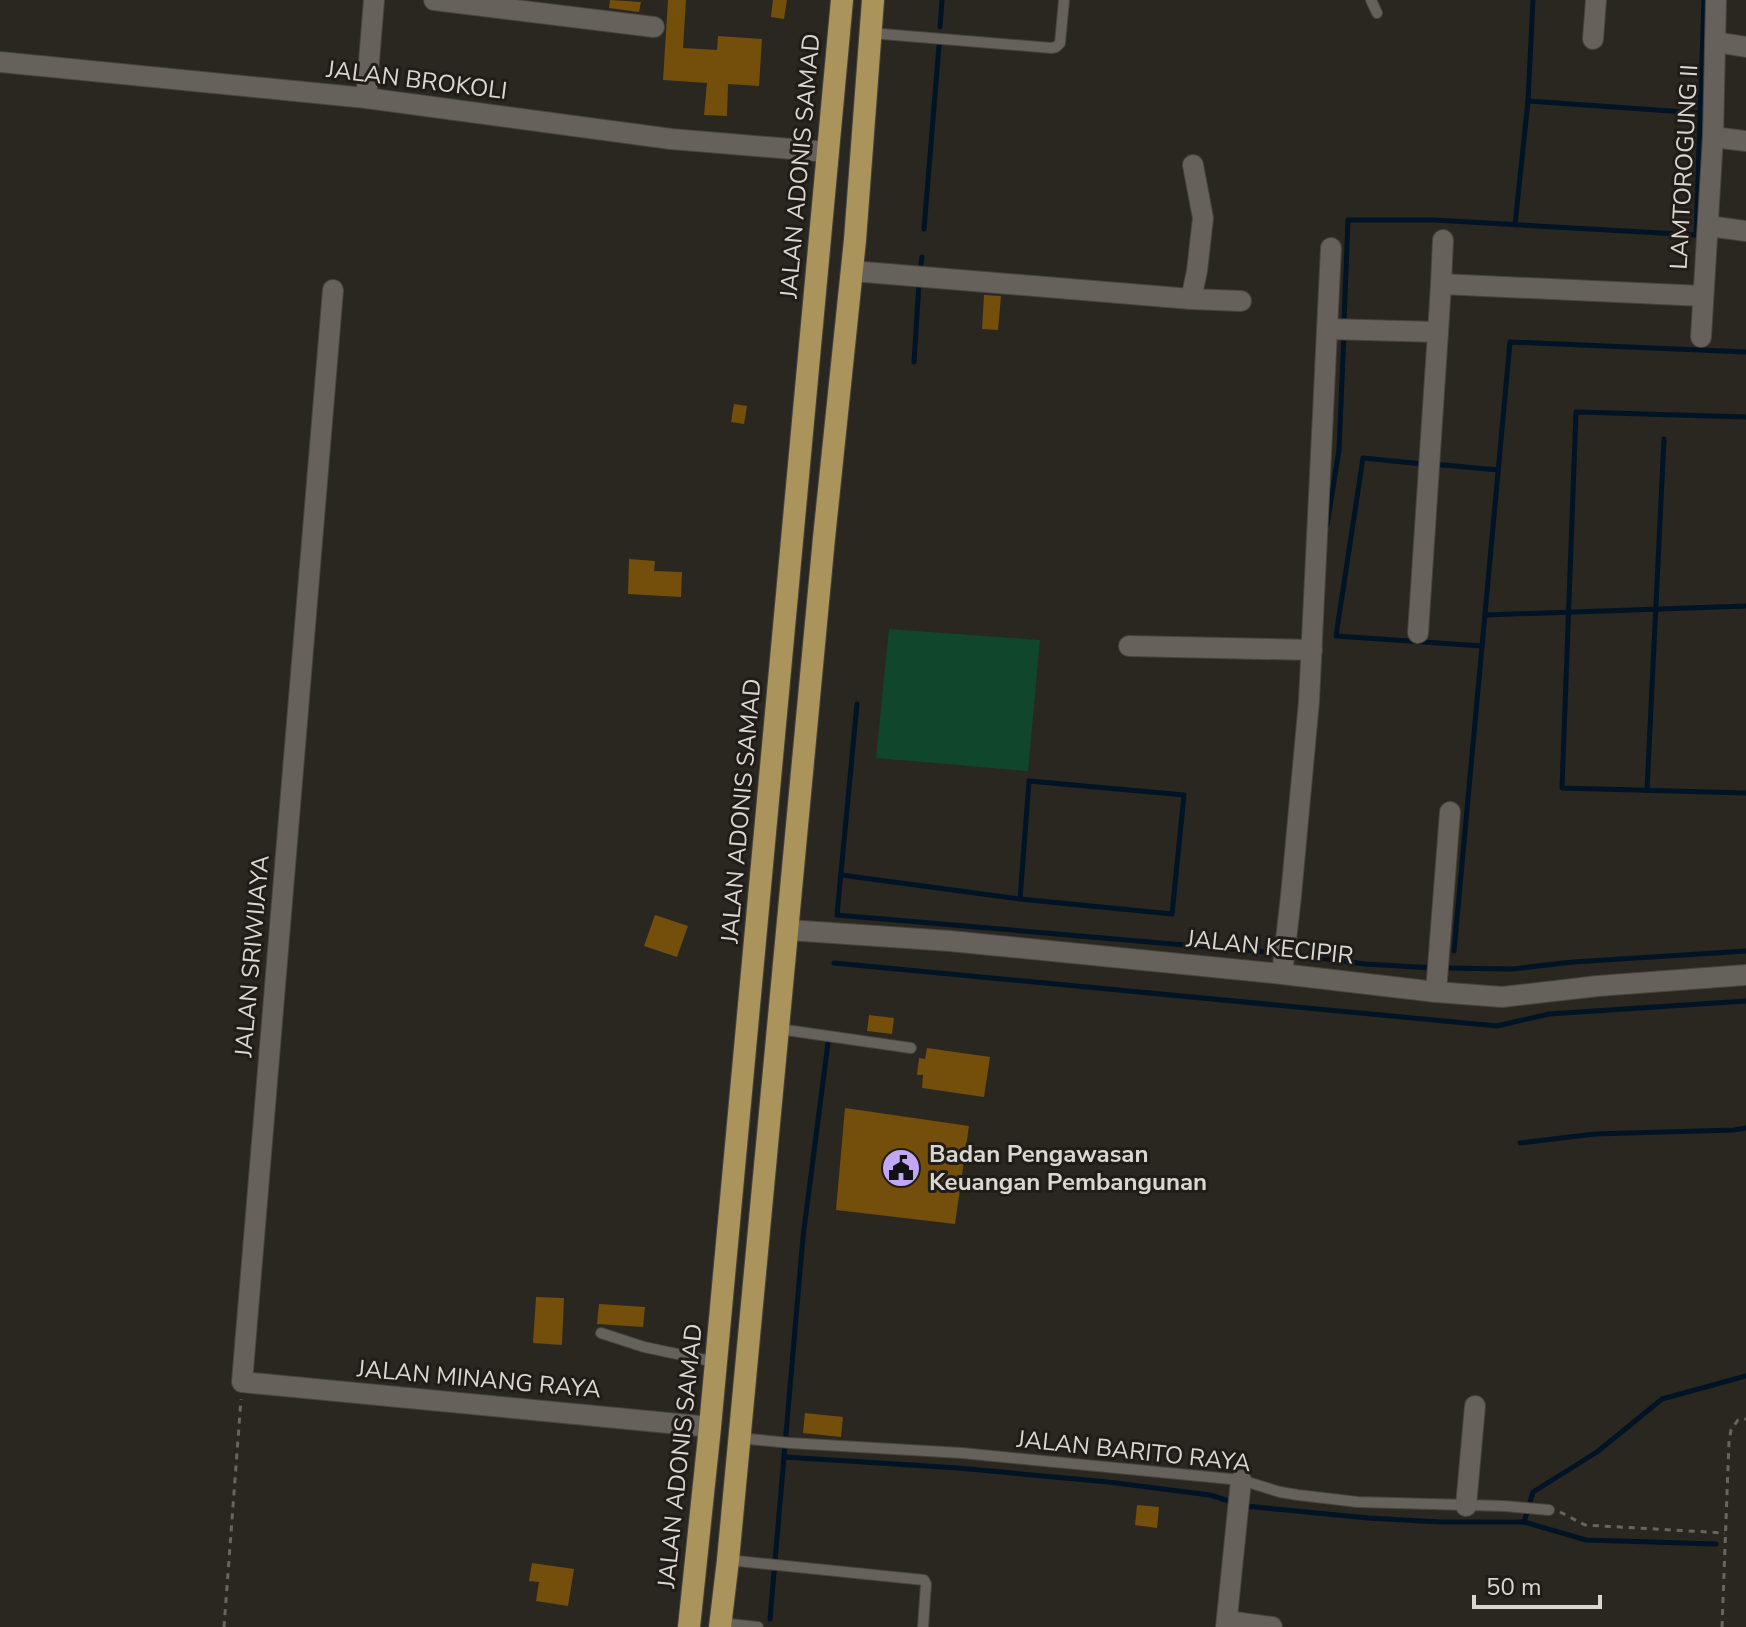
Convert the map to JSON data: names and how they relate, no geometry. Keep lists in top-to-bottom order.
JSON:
{
  "streets": {
    "highway": ["JALAN ADONIS SAMAD"],
    "street": [
      "JALAN BROKOLI",
      "LAMTOROGUNG II",
      "JALAN KECIPIR",
      "JALAN SRIWIJAYA",
      "JALAN MINANG RAYA"
    ],
    "lane": ["JALAN BARITO RAYA"]
  },
  "crossings": [
    ["JALAN BROKOLI", "JALAN ADONIS SAMAD"],
    ["JALAN ADONIS SAMAD", "JALAN MINANG RAYA"],
    ["JALAN SRIWIJAYA", "JALAN MINANG RAYA"]
  ],
  "places": {
    "public building": ["Badan Pengawasan Keuangan Pembangunan"]
  },
  "scale_bar": "50 m"
}
